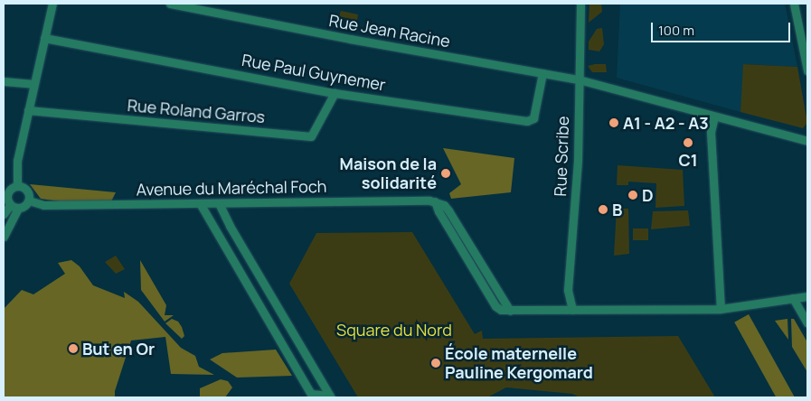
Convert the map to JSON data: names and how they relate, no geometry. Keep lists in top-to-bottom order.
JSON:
{
  "streets": {
    "street": [
      "Rue Jean Racine",
      "Rue Paul Guynemer",
      "Rue Roland Garros",
      "Rue Scribe",
      "Avenue du Maréchal Foch"
    ]
  },
  "crossings": [
    ["Rue Jean Racine", "Rue Paul Guynemer"],
    ["Rue Jean Racine", "Rue Scribe"],
    ["Rue Paul Guynemer", "Rue Roland Garros"],
    ["Rue Scribe", "Avenue du Maréchal Foch"]
  ],
  "parks": ["Square du Nord"],
  "places": [
    "A1 - A2 - A3",
    "C1",
    "Maison de la solidarité",
    "D",
    "B",
    "But en Or",
    "École maternelle Pauline Kergomard"
  ],
  "scale_bar": "100 m"
}
